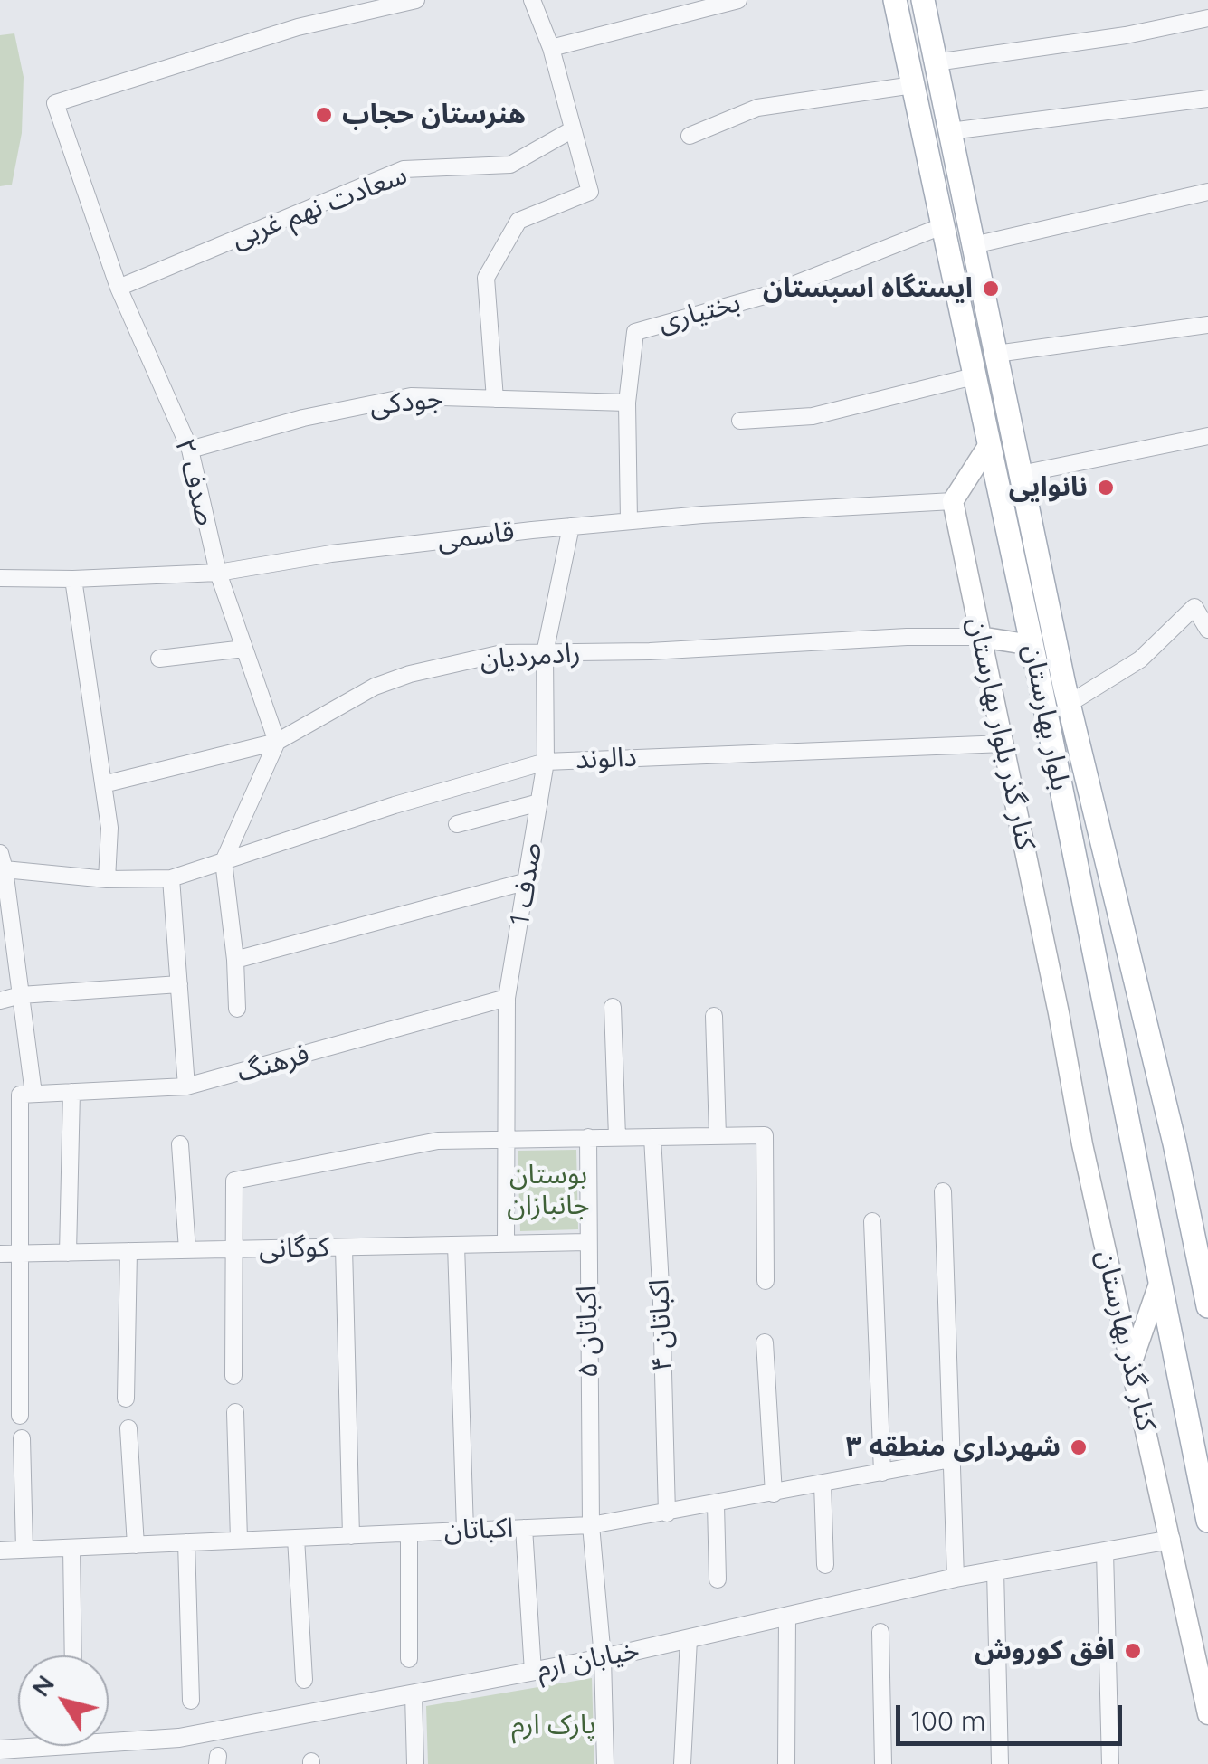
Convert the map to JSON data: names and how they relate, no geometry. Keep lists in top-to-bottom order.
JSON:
{
  "streets": {
    "main road": ["بلوار بهارستان", "کنار گذر بلوار بهارستان", "کنار گذر بهارستان"],
    "street": [
      "سعادت نهم غربی",
      "بختیاری",
      "جودکی",
      "صدف ۲",
      "قاسمی",
      "رادمردیان",
      "دالوند",
      "صدف 1",
      "فرهنگ",
      "کوگانی",
      "اکباتان ۴",
      "اکباتان ۵",
      "اکباتان",
      "خیابان ارم"
    ]
  },
  "crossings": [
    ["سعادت نهم غربی", "صدف ۲"],
    ["بختیاری", "جودکی"],
    ["بختیاری", "قاسمی"],
    ["بختیاری", "بلوار بهارستان"],
    ["جودکی", "صدف ۲"],
    ["صدف ۲", "قاسمی"],
    ["صدف ۲", "رادمردیان"],
    ["قاسمی", "کنار گذر بلوار بهارستان"],
    ["قاسمی", "صدف 1"],
    ["رادمردیان", "کنار گذر بلوار بهارستان"],
    ["رادمردیان", "صدف 1"],
    ["کنار گذر بلوار بهارستان", "دالوند"],
    ["کنار گذر بلوار بهارستان", "کنار گذر بهارستان"],
    ["دالوند", "صدف 1"],
    ["صدف 1", "فرهنگ"],
    ["صدف 1", "کوگانی"],
    ["کوگانی", "اکباتان ۵"],
    ["اکباتان ۴", "اکباتان"],
    ["اکباتان ۵", "اکباتان"],
    ["اکباتان ۵", "خیابان ارم"],
    ["کنار گذر بهارستان", "خیابان ارم"]
  ],
  "parks": ["بوستان جانبازان", "پارک ارم"],
  "places": [
    "هنرستان حجاب",
    "ایستگاه اسبستان",
    "نانوایی",
    "شهرداری منطقه ۳",
    "افق کوروش"
  ],
  "scale_bar": "100 m",
  "north": "top left"
}
